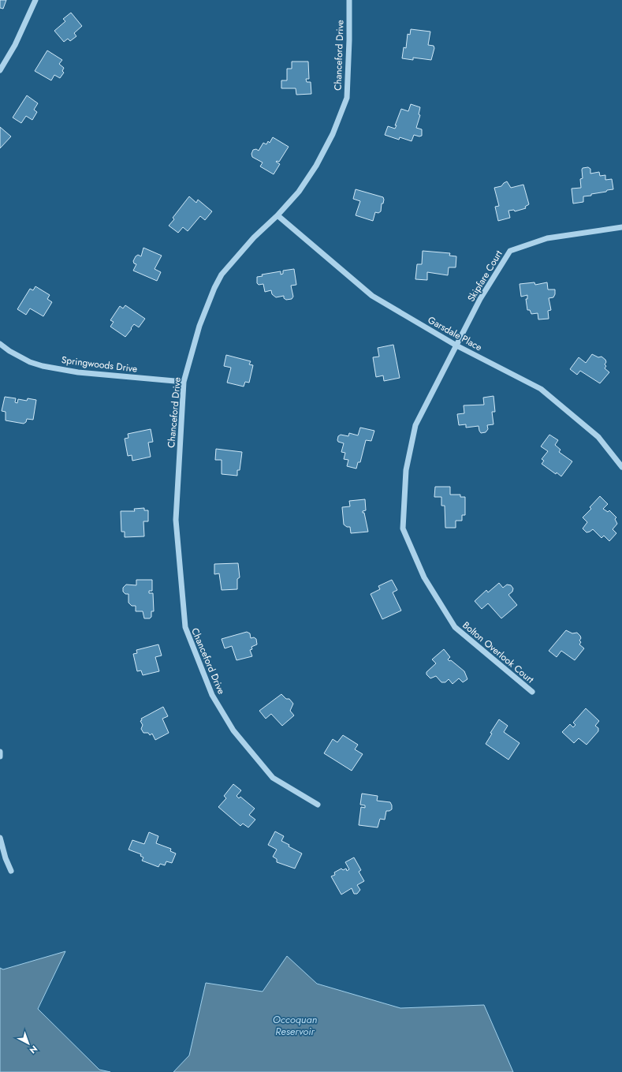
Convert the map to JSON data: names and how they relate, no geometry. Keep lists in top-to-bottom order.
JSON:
{
  "streets": {
    "street": [
      "Chanceford Drive",
      "Skipfare Court",
      "Garsdale Place",
      "Springwoods Drive",
      "Bolton Overlook Court"
    ]
  },
  "crossings": [
    ["Chanceford Drive", "Garsdale Place"],
    ["Chanceford Drive", "Springwoods Drive"],
    ["Skipfare Court", "Garsdale Place"],
    ["Skipfare Court", "Bolton Overlook Court"],
    ["Garsdale Place", "Bolton Overlook Court"]
  ],
  "water": ["Occoquan Reservoir"],
  "north": "bottom right"
}
